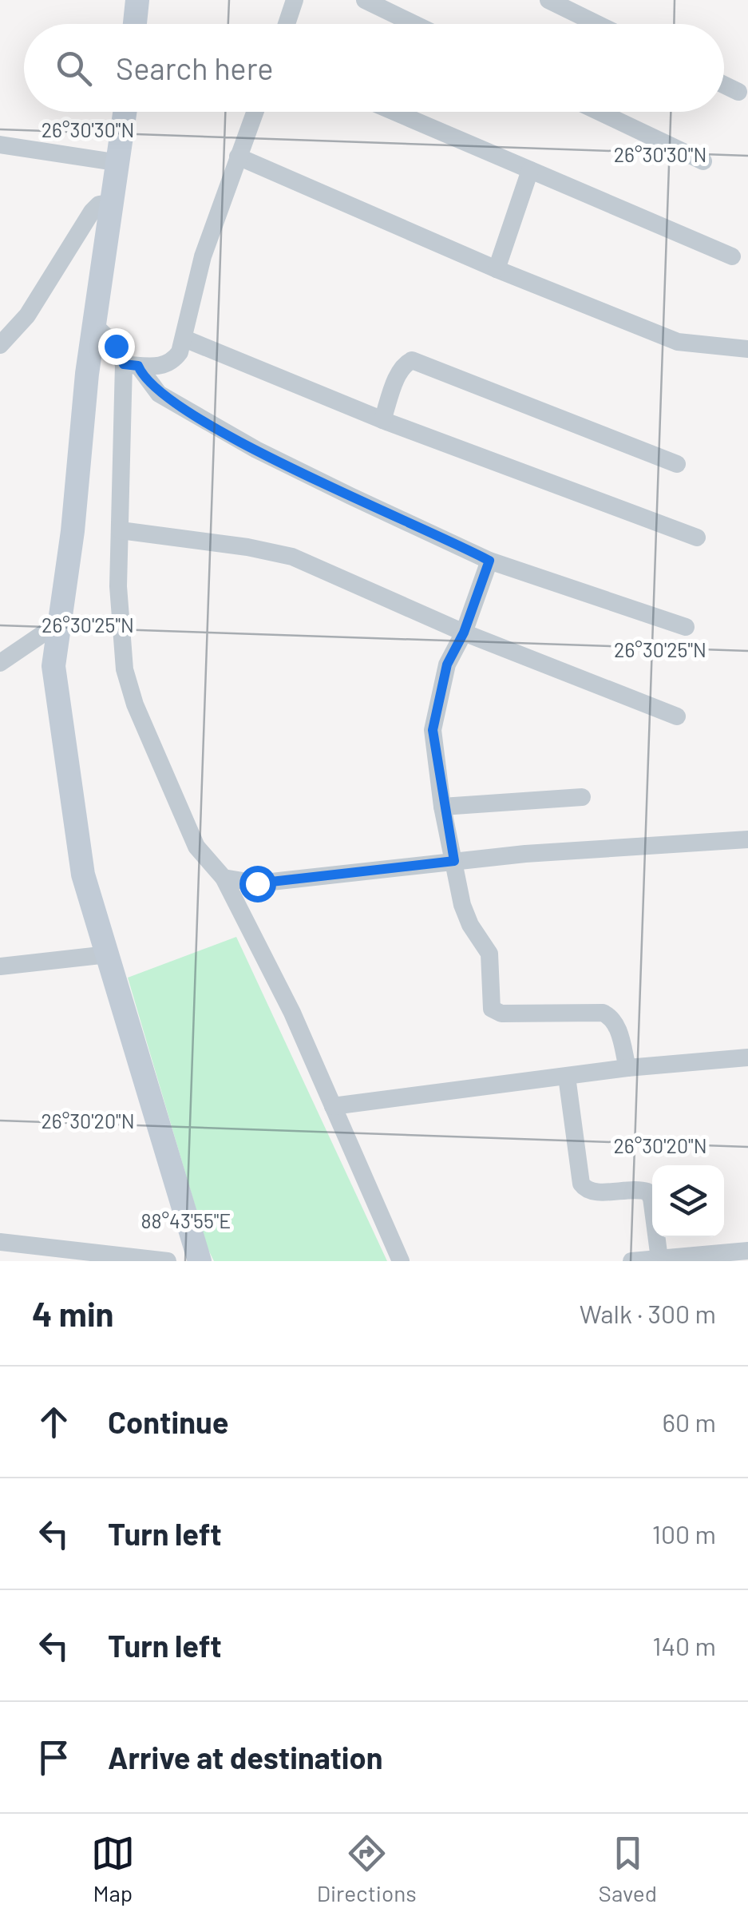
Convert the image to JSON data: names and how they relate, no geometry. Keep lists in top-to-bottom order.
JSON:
{
  "page": {
    "search": "Search here",
    "heading": ["4 min", "Walk · 300 m"],
    "list": [
      ["Continue", "60 m"],
      ["Turn left", "100 m"],
      ["Turn left", "140 m"],
      "Arrive at destination"
    ],
    "nav": ["Map", "Directions", "Saved"]
  },
  "coordinates": [
    "26°30'30\"N",
    "26°30'25\"N",
    "26°30'20\"N",
    "88°43'55\"E"
  ]
}
